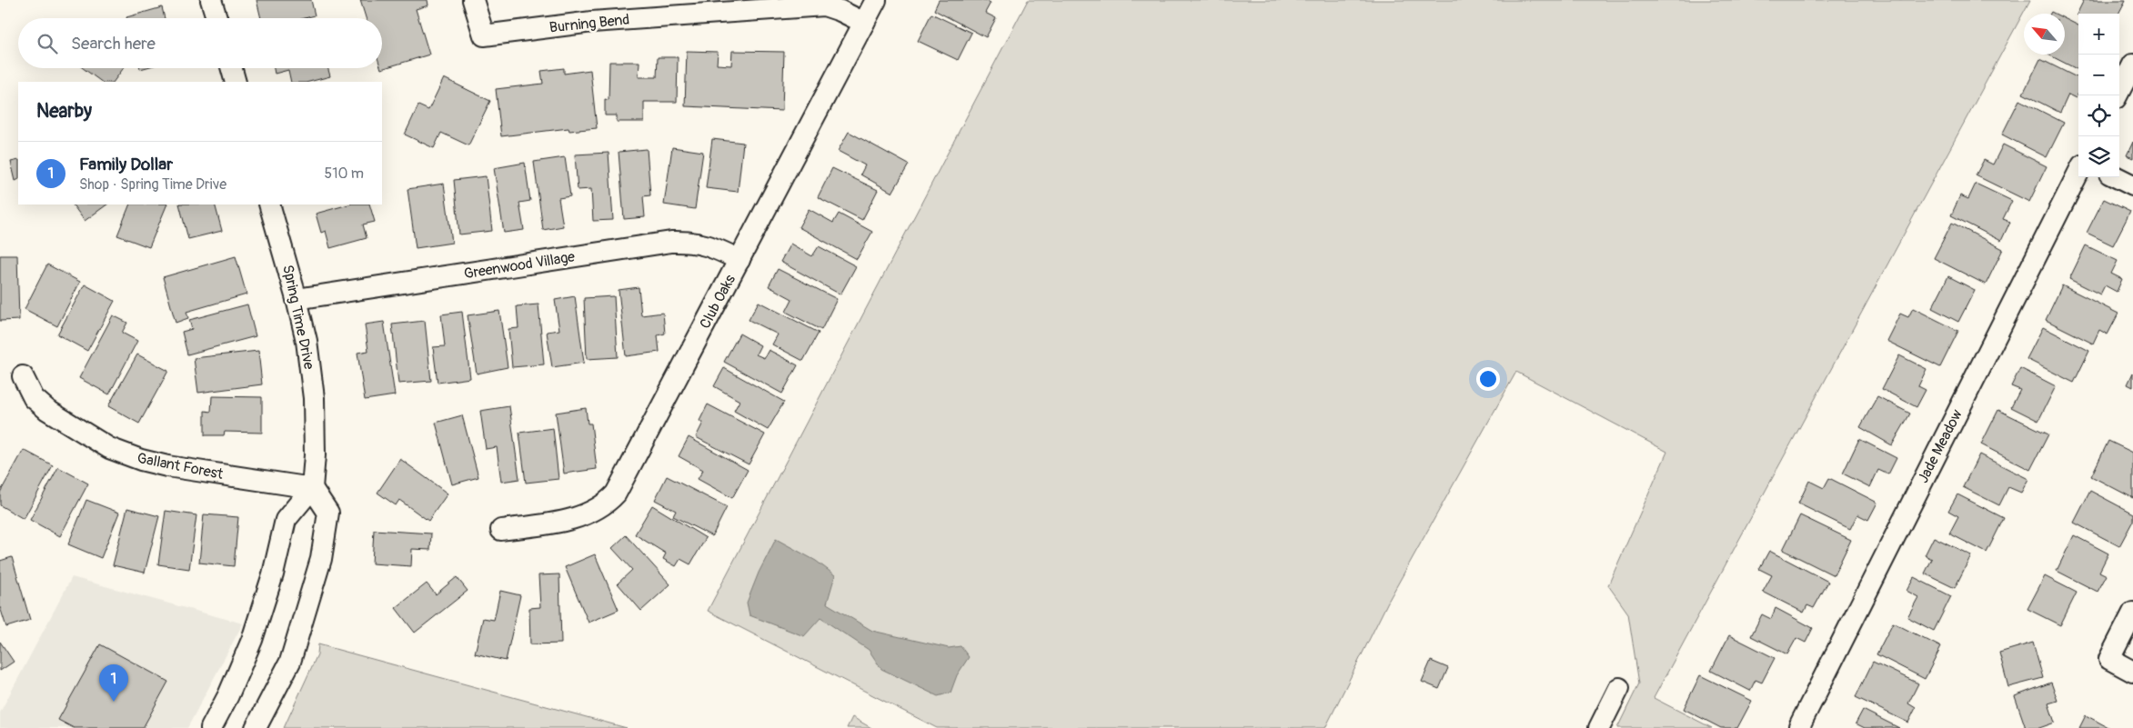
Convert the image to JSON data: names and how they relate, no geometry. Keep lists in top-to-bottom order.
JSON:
{
  "streets": {
    "street": [
      "Burning Bend",
      "Greenwood Village",
      "Club Oaks",
      "Spring Time Drive",
      "Jade Meadow",
      "Gallant Forest"
    ]
  },
  "crossings": [
    ["Burning Bend", "Club Oaks"],
    ["Greenwood Village", "Club Oaks"],
    ["Greenwood Village", "Spring Time Drive"],
    ["Spring Time Drive", "Gallant Forest"]
  ],
  "north": "top left",
  "page": {
    "map_buttons": ["+", "−"],
    "search": "Search here",
    "heading": "Nearby",
    "list": [
      {
        "mark": "1",
        "name": "Family Dollar",
        "note": "Shop · Spring Time Drive",
        "value": "510 m"
      }
    ],
    "pins": "1"
  }
}
